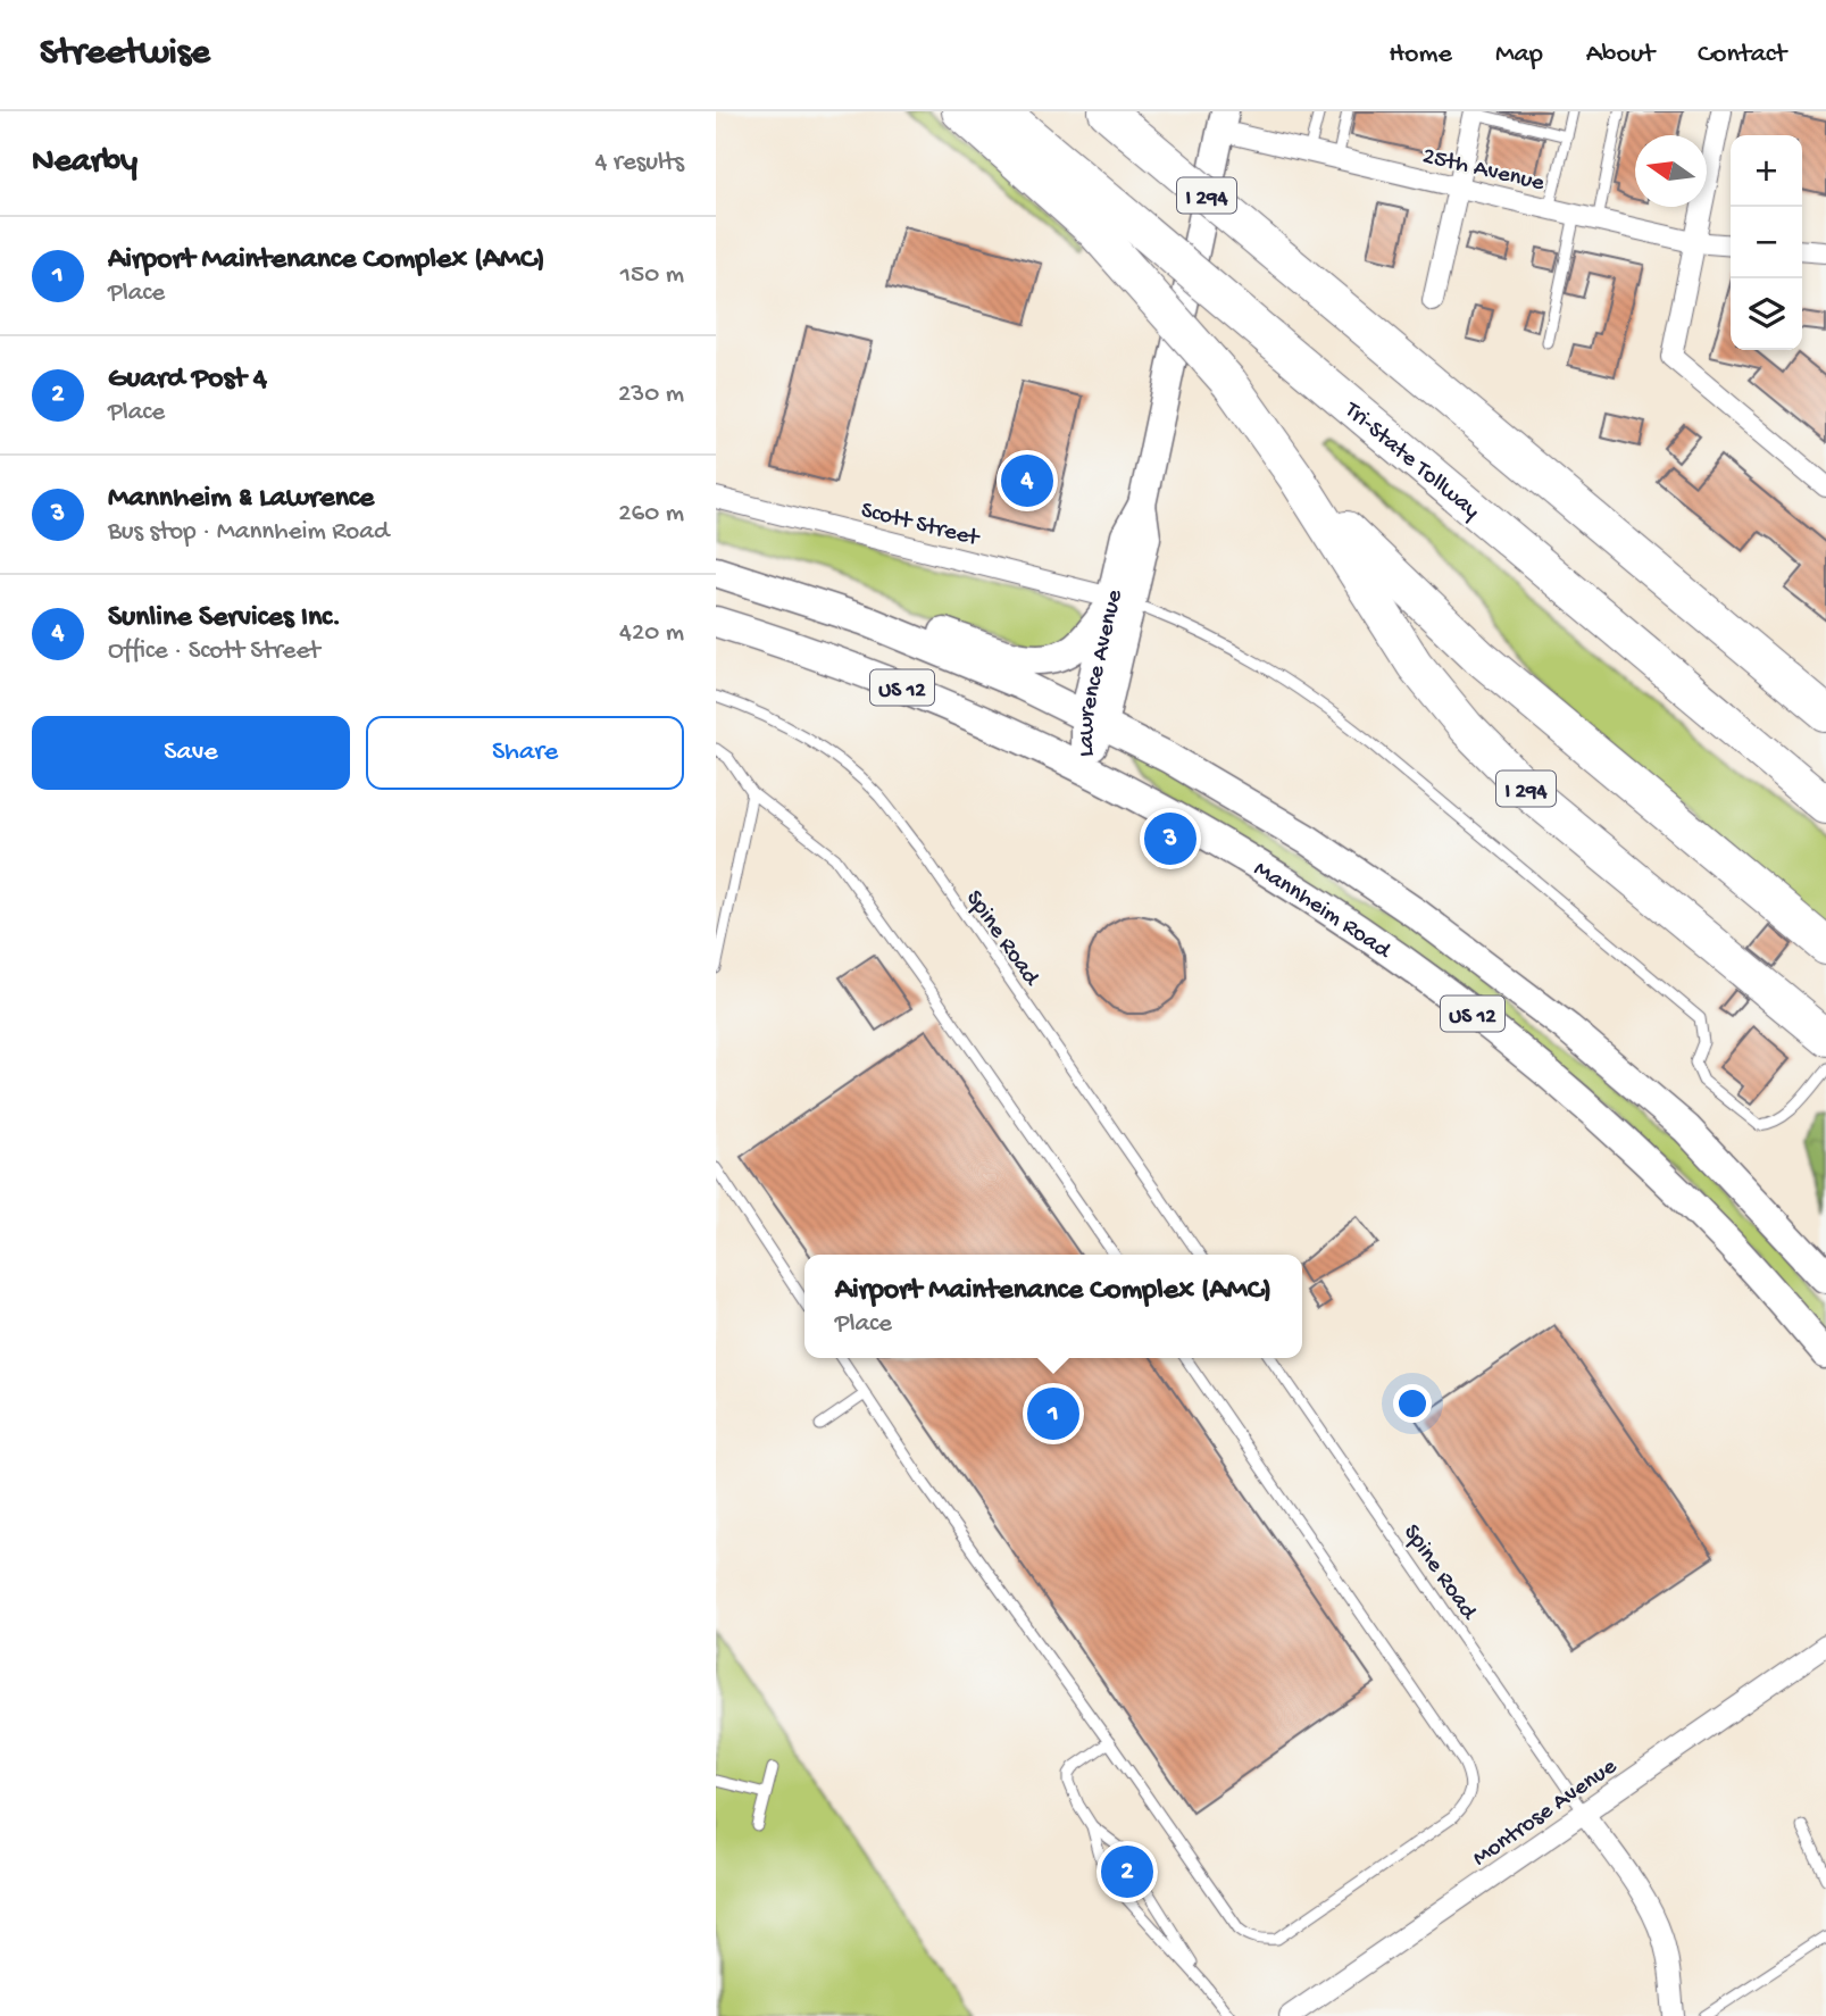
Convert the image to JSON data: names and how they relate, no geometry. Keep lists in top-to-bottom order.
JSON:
{
  "streets": {
    "highway": ["I 294", "Tri-State Tollway"],
    "main road": ["Lawrence Avenue", "US 12", "Mannheim Road"],
    "street": ["25th Avenue", "Scott Street", "Montrose Avenue"],
    "lane": ["Spine Road"]
  },
  "crossings": [
    ["25th Avenue", "Lawrence Avenue"],
    ["I 294", "Tri-State Tollway"],
    ["Scott Street", "Lawrence Avenue"],
    ["Lawrence Avenue", "Mannheim Road"],
    ["Spine Road", "Montrose Avenue"]
  ],
  "north": "left",
  "page": {
    "header": "Streetwise",
    "nav": [
      "Home",
      "Map",
      "About",
      "Contact"
    ],
    "heading": ["Nearby", "4 results"],
    "map_buttons": ["+", "−"],
    "list": [
      {
        "mark": "1",
        "name": "Airport Maintenance Complex (AMC)",
        "note": "Place",
        "value": "150 m"
      },
      {
        "mark": "2",
        "name": "Guard Post 4",
        "note": "Place",
        "value": "230 m"
      },
      {
        "mark": "3",
        "name": "Mannheim & Lawrence",
        "note": "Bus stop · Mannheim Road",
        "value": "260 m"
      },
      {
        "mark": "4",
        "name": "Sunline Services Inc.",
        "note": "Office · Scott Street",
        "value": "420 m"
      }
    ],
    "pins": [
      "4",
      "3",
      "1",
      "2"
    ],
    "buttons": ["Save", "Share"],
    "popup": ["Airport Maintenance Complex (AMC)", "Place"]
  }
}
